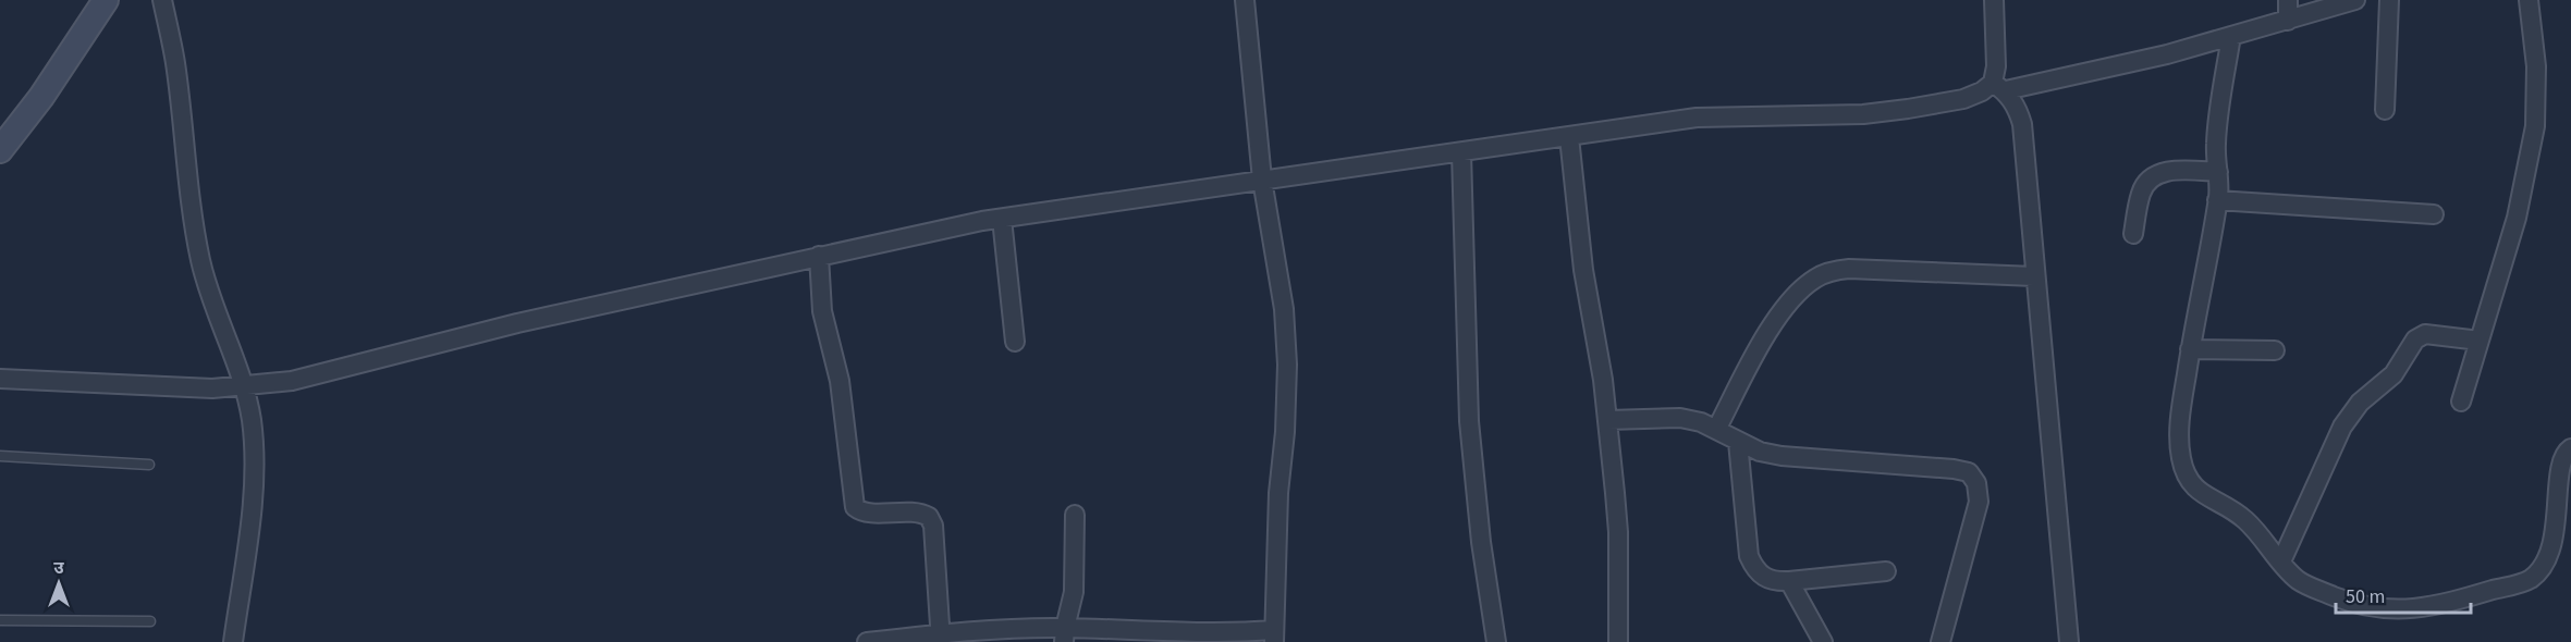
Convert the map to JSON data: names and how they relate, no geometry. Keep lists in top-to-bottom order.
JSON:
{
  "scale_bar": "50 m",
  "north": "top"
}
